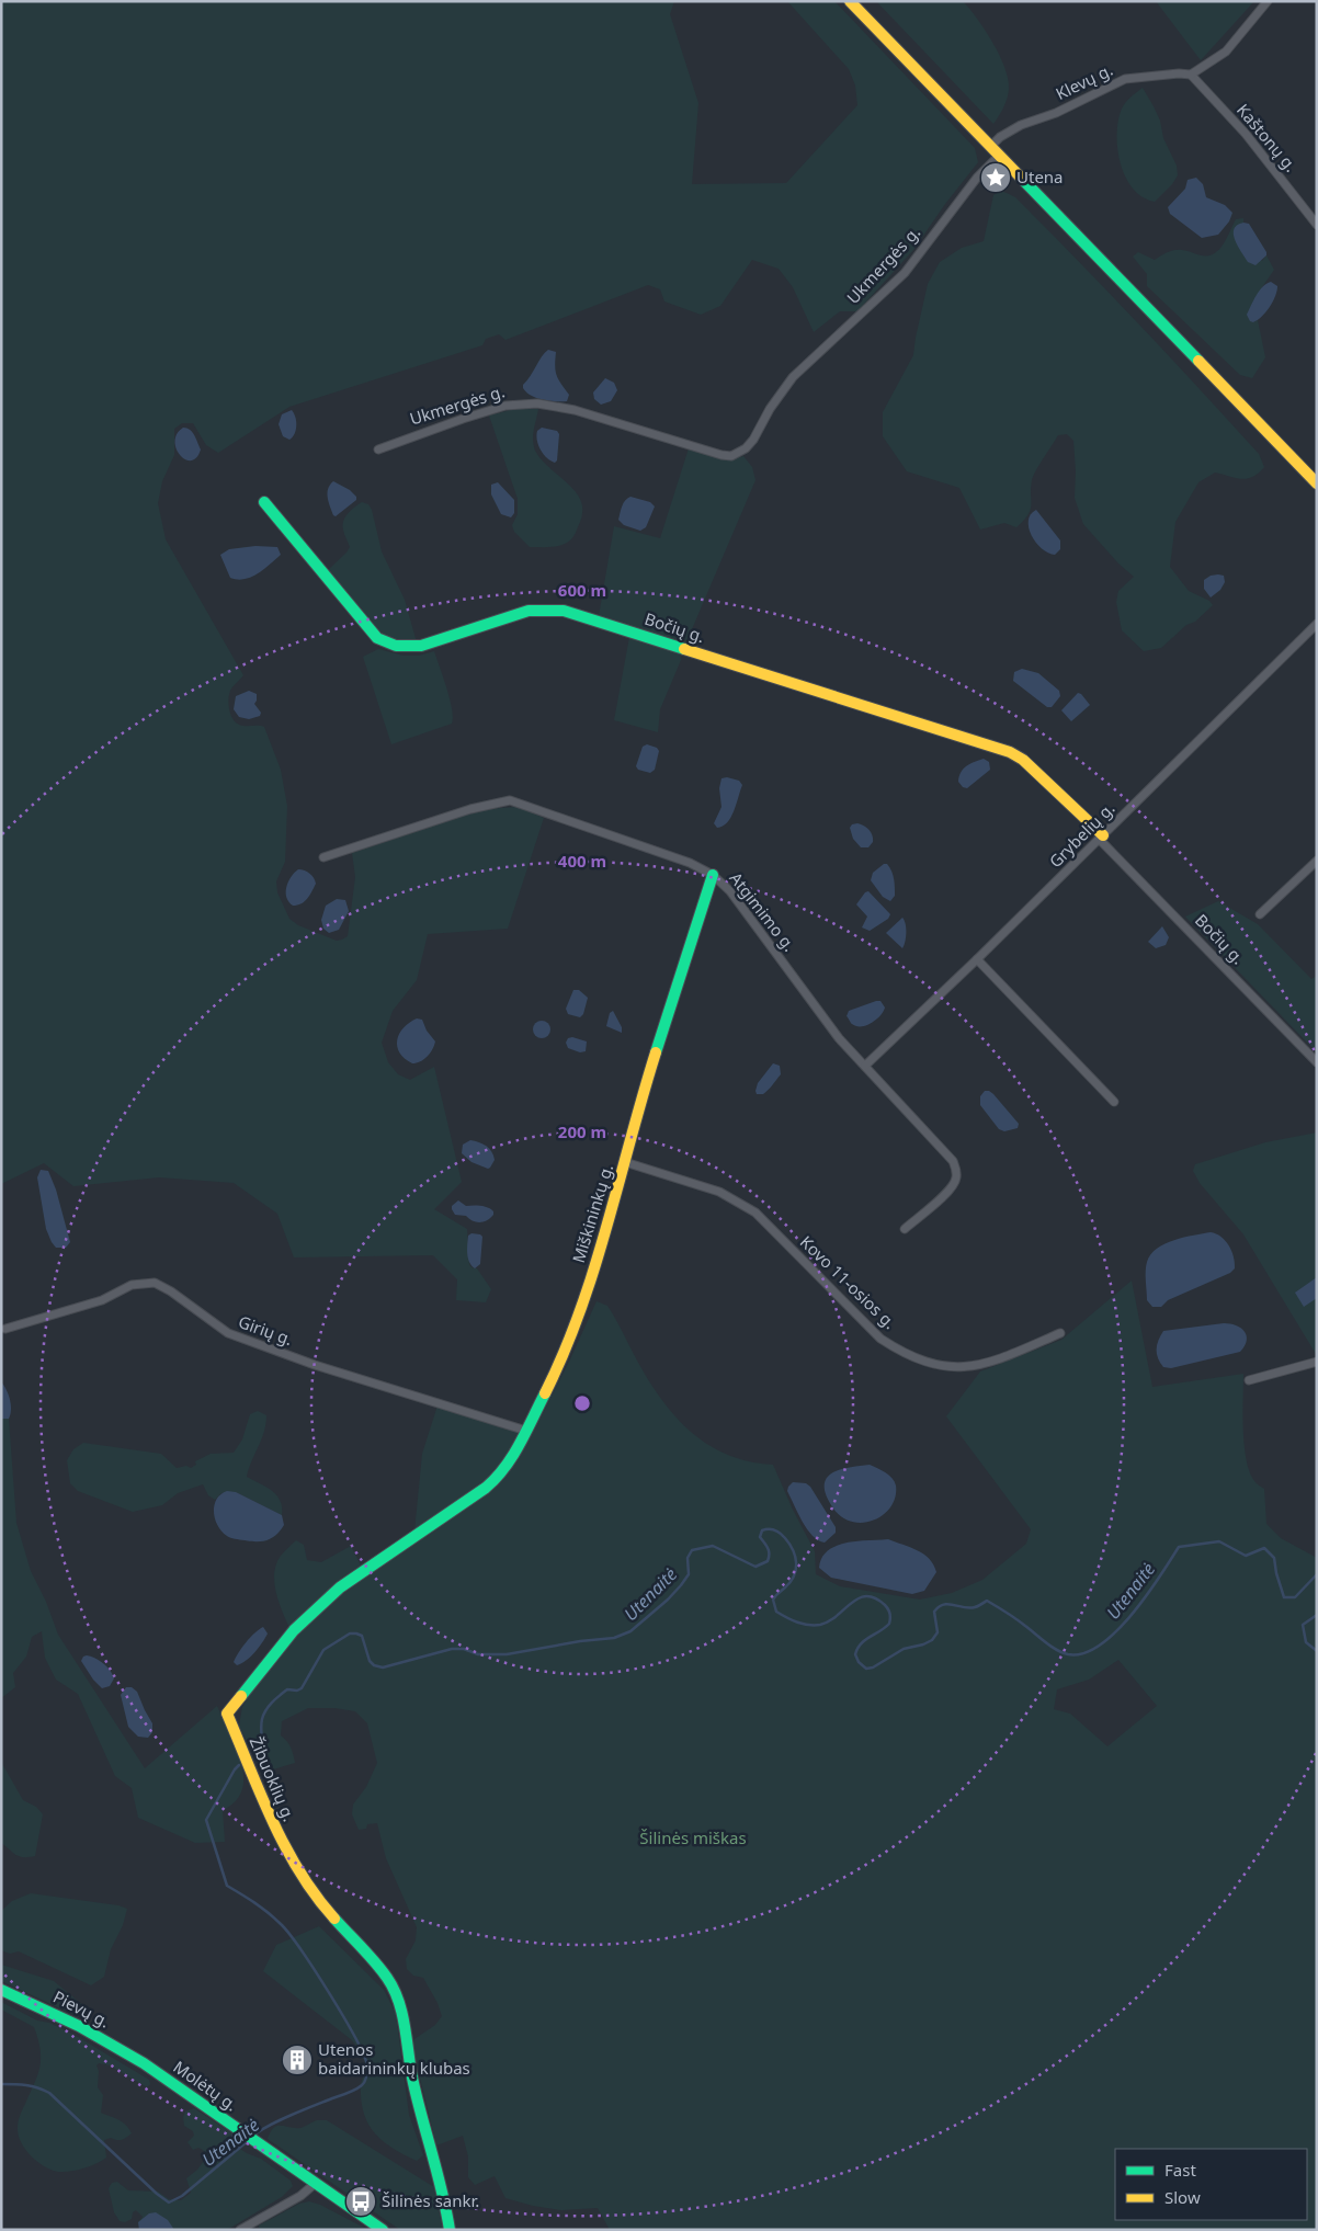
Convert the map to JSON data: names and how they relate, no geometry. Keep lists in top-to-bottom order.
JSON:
{
  "streets": {
    "main road": [
      "Bočių g.",
      "Miškininkų g.",
      "Žibuoklių g.",
      "Pievų g.",
      "Molėtų g."
    ],
    "street": [
      "Klevų g.",
      "Kaštonų g.",
      "Ukmergės g.",
      "Grybelių g.",
      "Atgimimo g.",
      "Kovo 11-osios g.",
      "Girių g."
    ]
  },
  "crossings": [
    ["Klevų g.", "Kaštonų g."],
    ["Bočių g.", "Grybelių g."],
    ["Grybelių g.", "Atgimimo g."],
    ["Atgimimo g.", "Miškininkų g."],
    ["Miškininkų g.", "Kovo 11-osios g."],
    ["Miškininkų g.", "Girių g."],
    ["Miškininkų g.", "Žibuoklių g."],
    ["Girių g.", "Žibuoklių g."],
    ["Pievų g.", "Molėtų g."]
  ],
  "water": ["Utenaitė"],
  "parks": ["Šilinės miškas"],
  "places": {
    "place": ["Utena"],
    "building": ["Utenos baidarininkų klubas"],
    "bus stop": ["Šilinės sankr."]
  },
  "legend": ["Fast", "Slow"],
  "rings": ["600 m", "400 m", "200 m"]
}
